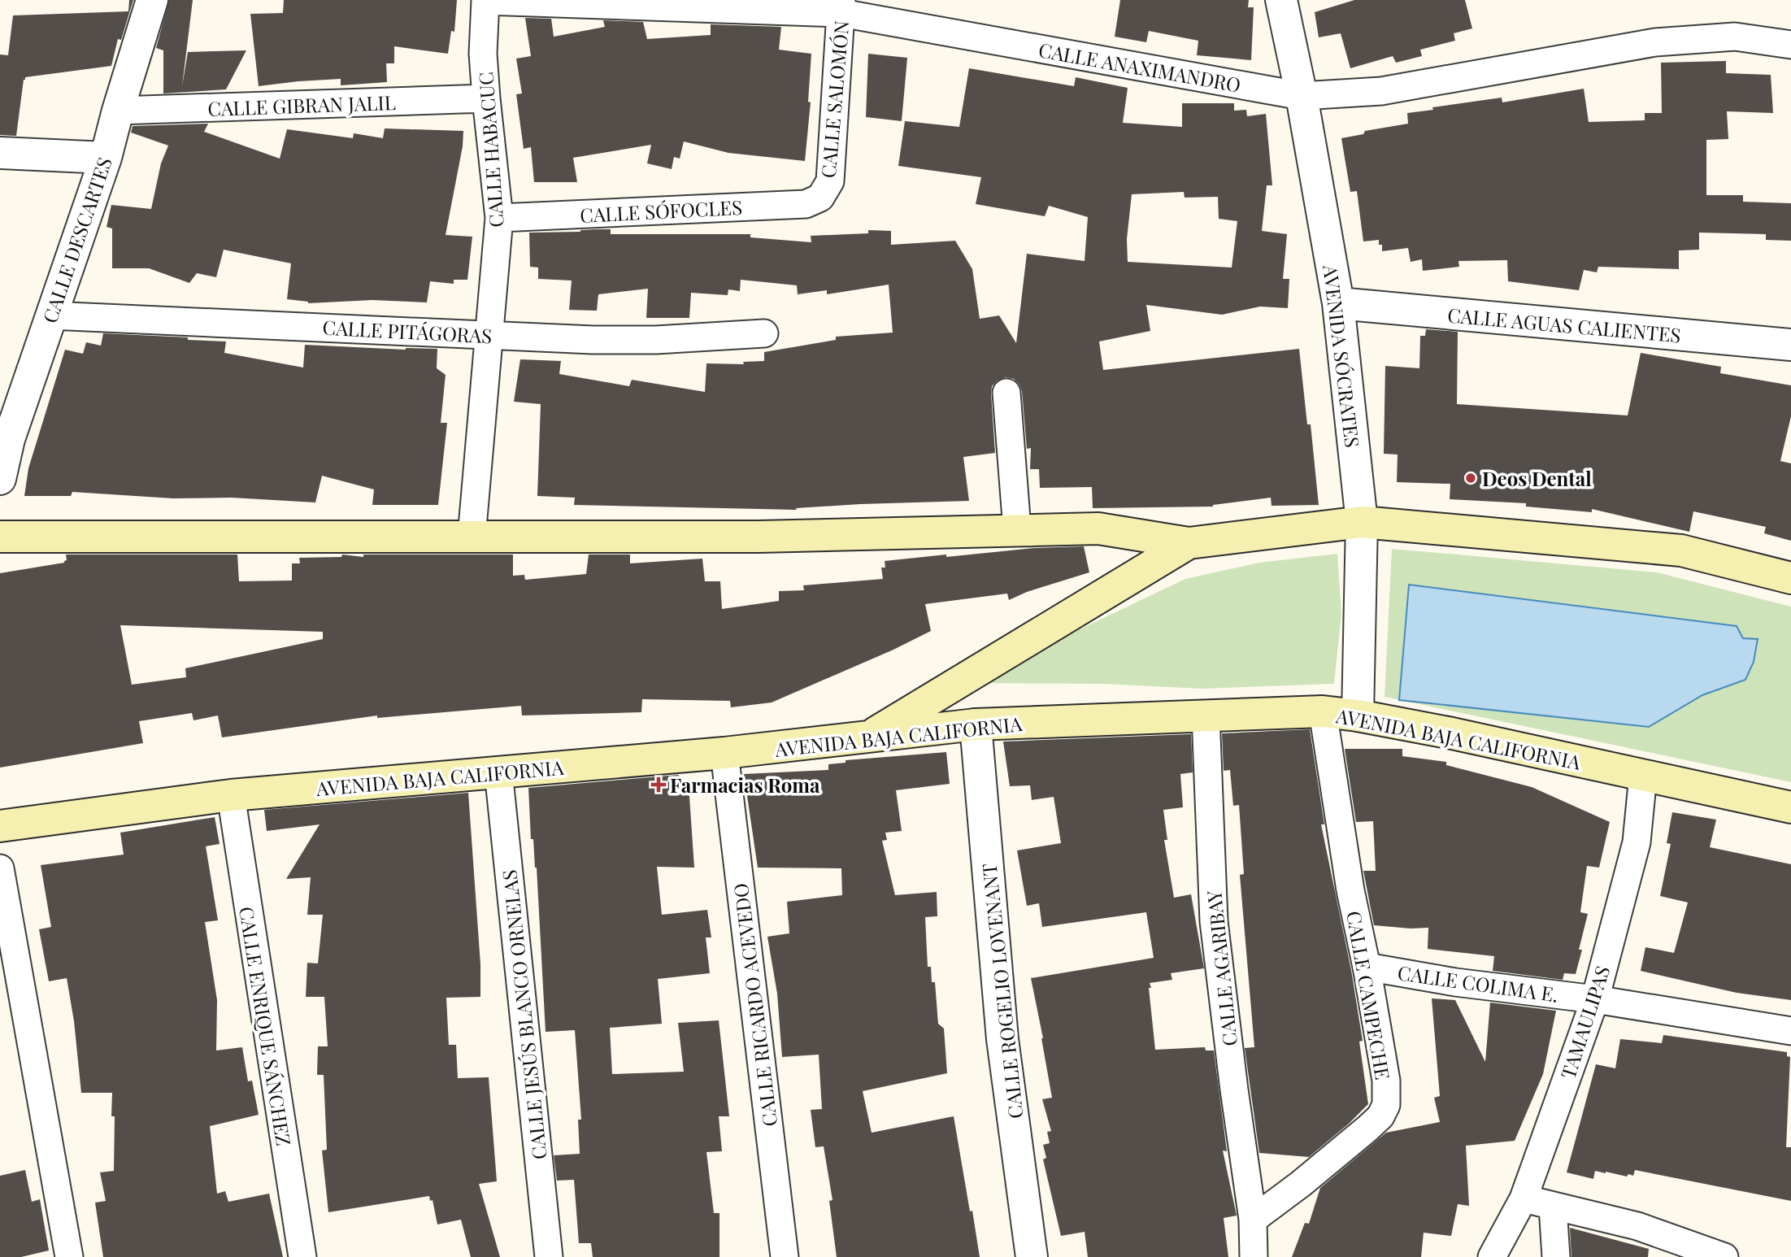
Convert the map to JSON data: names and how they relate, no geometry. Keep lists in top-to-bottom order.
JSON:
{
  "streets": {
    "main road": ["AVENIDA BAJA CALIFORNIA"],
    "street": [
      "CALLE ANAXIMANDRO",
      "CALLE SALOMÓN",
      "CALLE GIBRAN JALIL",
      "CALLE HABACUC",
      "CALLE SÓFOCLES",
      "CALLE DESCARTES",
      "CALLE AGUAS CALIENTES",
      "CALLE PITÁGORAS",
      "AVENIDA SÓCRATES",
      "CALLE AGARIBAY",
      "CALLE COLIMA E.",
      "CALLE ROGELIO LOVENANT",
      "CALLE CAMPECHE",
      "CALLE RICARDO ACEVEDO",
      "CALLE JESÚS BLANCO ORNELAS",
      "TAMAULIPAS",
      "CALLE ENRIQUE SÁNCHEZ"
    ]
  },
  "crossings": [
    ["CALLE ANAXIMANDRO", "CALLE SALOMÓN"],
    ["CALLE ANAXIMANDRO", "CALLE HABACUC"],
    ["CALLE ANAXIMANDRO", "AVENIDA SÓCRATES"],
    ["CALLE SALOMÓN", "CALLE SÓFOCLES"],
    ["CALLE GIBRAN JALIL", "CALLE HABACUC"],
    ["CALLE GIBRAN JALIL", "CALLE DESCARTES"],
    ["CALLE HABACUC", "CALLE SÓFOCLES"],
    ["CALLE HABACUC", "CALLE PITÁGORAS"],
    ["CALLE DESCARTES", "CALLE PITÁGORAS"],
    ["CALLE AGUAS CALIENTES", "AVENIDA SÓCRATES"],
    ["AVENIDA SÓCRATES", "AVENIDA BAJA CALIFORNIA"],
    ["AVENIDA BAJA CALIFORNIA", "CALLE AGARIBAY"],
    ["AVENIDA BAJA CALIFORNIA", "CALLE ROGELIO LOVENANT"],
    ["AVENIDA BAJA CALIFORNIA", "CALLE CAMPECHE"],
    ["AVENIDA BAJA CALIFORNIA", "CALLE RICARDO ACEVEDO"],
    ["AVENIDA BAJA CALIFORNIA", "CALLE JESÚS BLANCO ORNELAS"],
    ["AVENIDA BAJA CALIFORNIA", "TAMAULIPAS"],
    ["AVENIDA BAJA CALIFORNIA", "CALLE ENRIQUE SÁNCHEZ"],
    ["CALLE AGARIBAY", "CALLE CAMPECHE"],
    ["CALLE COLIMA E.", "CALLE CAMPECHE"],
    ["CALLE COLIMA E.", "TAMAULIPAS"]
  ],
  "places": {
    "other": ["Deos Dental"],
    "health": ["Farmacias Roma"]
  }
}
